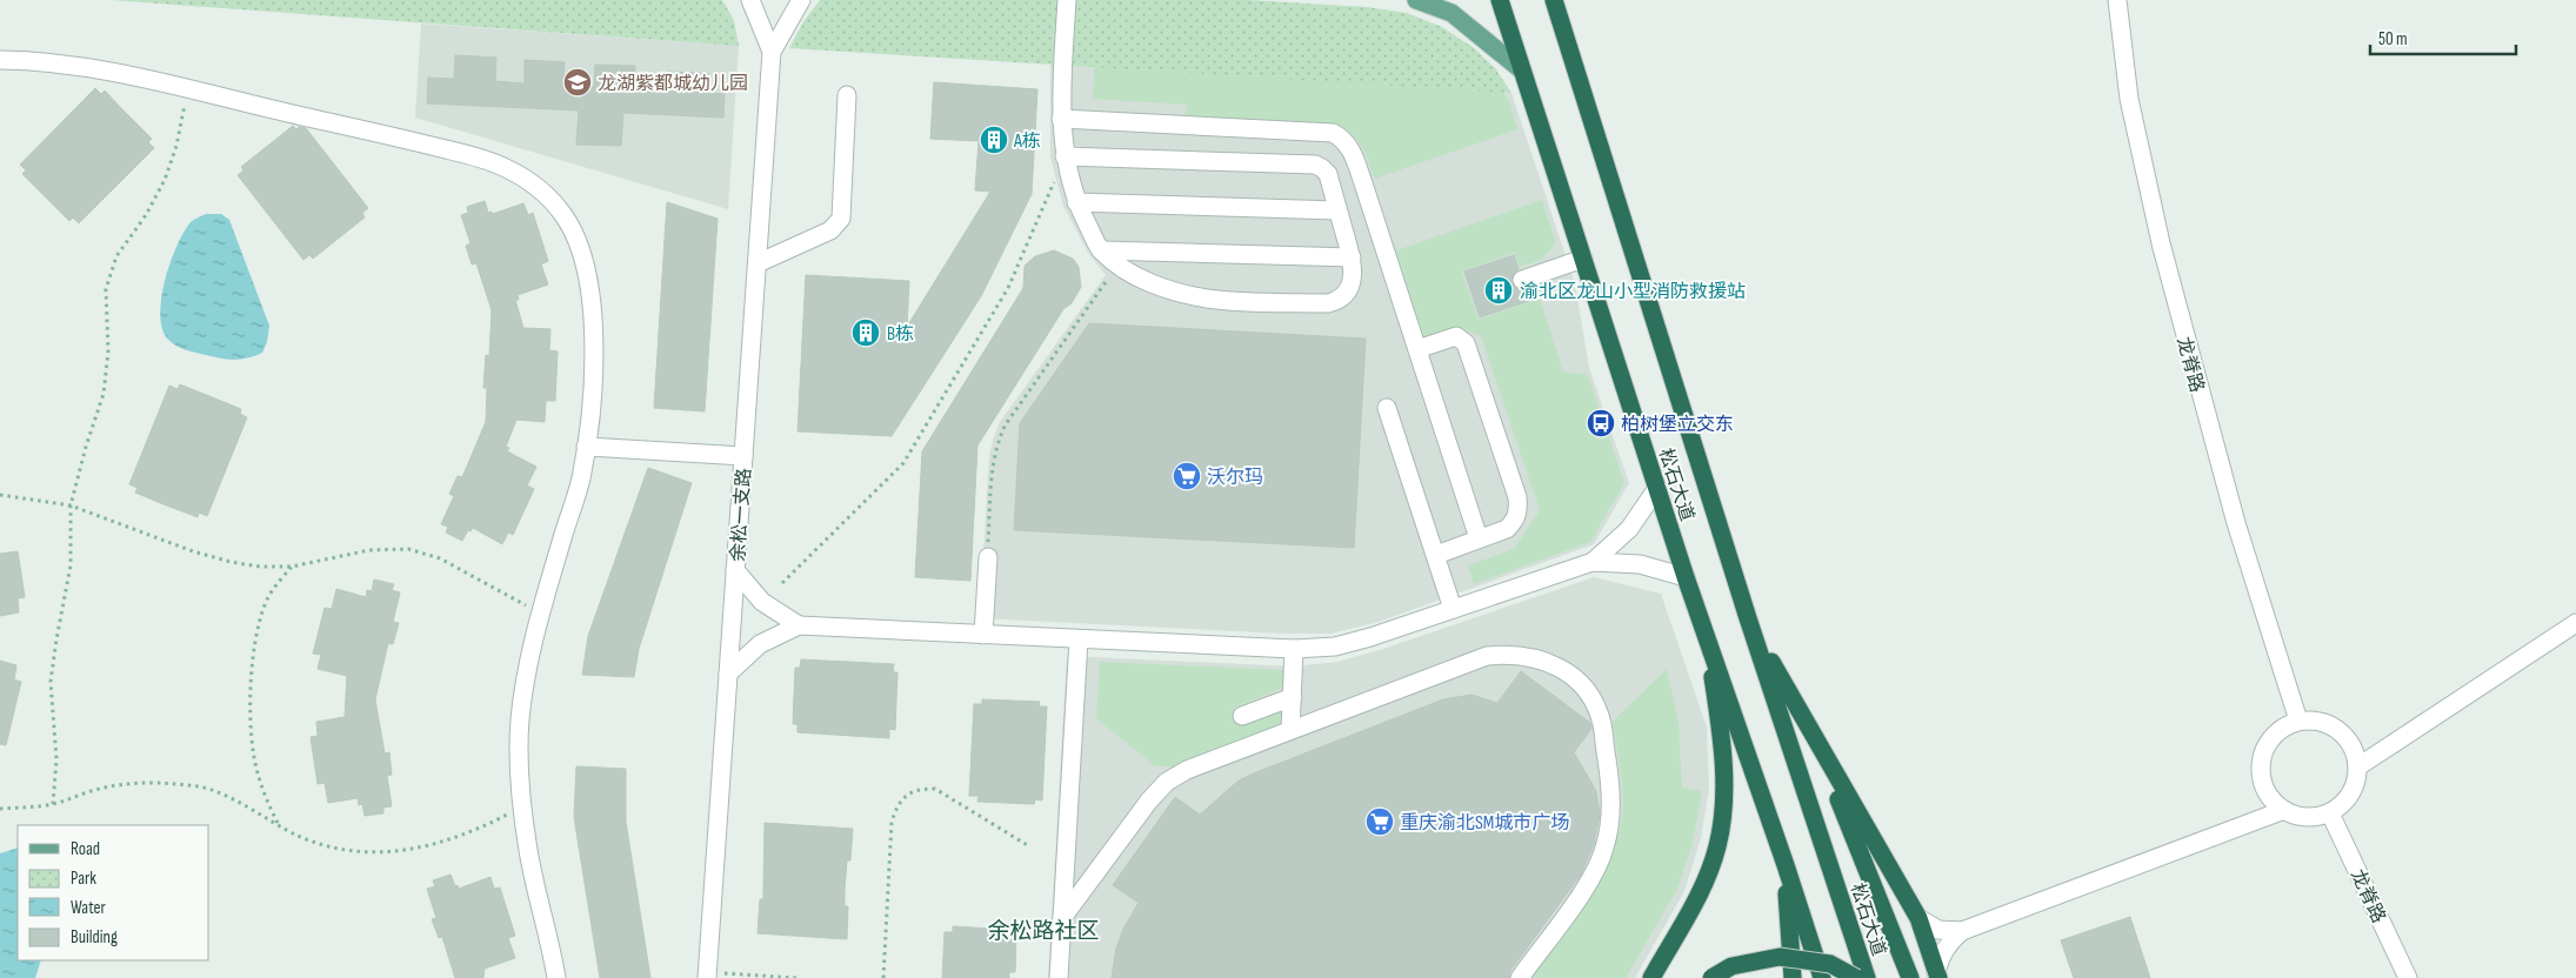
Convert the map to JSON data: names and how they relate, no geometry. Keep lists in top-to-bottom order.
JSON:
{
  "streets": {
    "highway": ["松石大道"],
    "street": ["龙脊路", "余松一支路"]
  },
  "districts": ["余松路社区"],
  "places": {
    "school or university": ["龙湖紫都城幼儿园"],
    "building": ["A栋", "渝北区龙山小型消防救援站", "B栋"],
    "bus stop": ["柏树堡立交东"],
    "supermarket": ["沃尔玛", "重庆渝北SM城市广场"]
  },
  "legend": [
    "Road",
    "Park",
    "Water",
    "Building"
  ],
  "scale_bar": "50 m"
}
